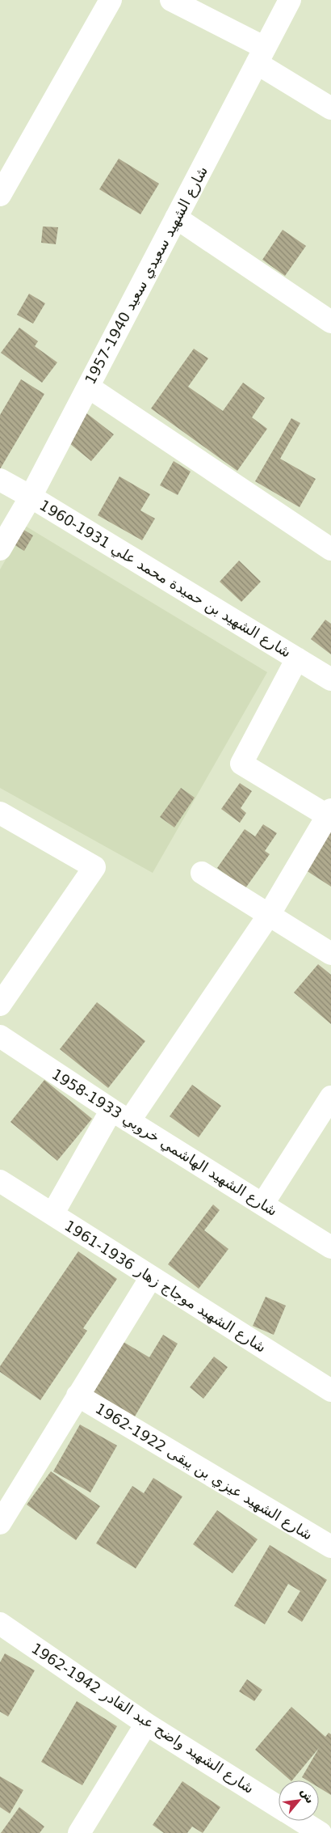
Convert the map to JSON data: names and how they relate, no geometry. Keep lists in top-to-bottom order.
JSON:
{
  "streets": {
    "street": [
      "شارع الشهيد سعيدي سعيد 1940-1957",
      "شارع الشهيد بن حميدة محمد علي 1931-1960",
      "شارع الشهيد الهاشمي خروبي 1933-1958",
      "شارع الشهيد موجاج زهار 1936-1961",
      "شارع الشهيد عيزي بن يبقى 1922-1962",
      "شارع الشهيد واضح عبد القادر 1942-1962"
    ]
  },
  "crossings": [
    ["شارع الشهيد سعيدي سعيد 1940-1957", "شارع الشهيد بن حميدة محمد علي 1931-1960"]
  ],
  "north": "top right"
}
